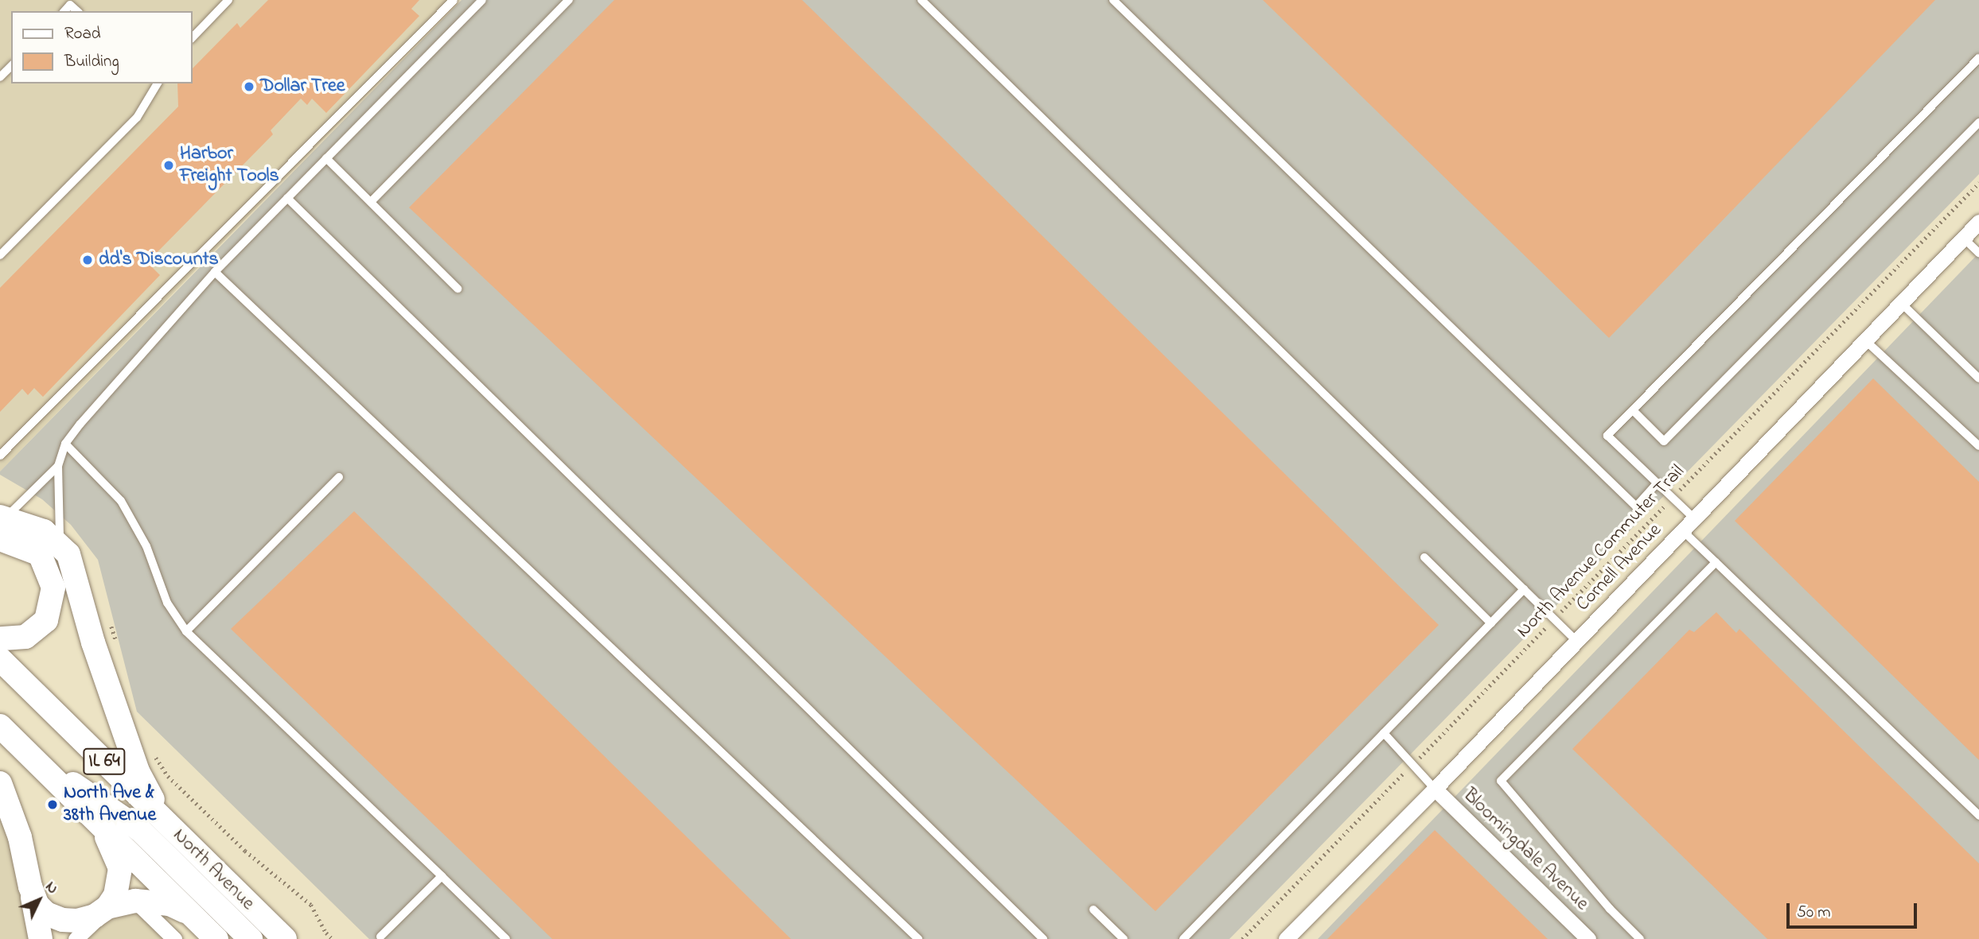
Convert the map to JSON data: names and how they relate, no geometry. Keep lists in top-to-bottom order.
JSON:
{
  "streets": {
    "main road": ["IL 64", "North Avenue"],
    "street": ["Cornell Avenue", "Bloomingdale Avenue"],
    "path": ["North Avenue Commuter Trail"]
  },
  "crossings": [
    ["Cornell Avenue", "Bloomingdale Avenue"]
  ],
  "places": [
    "Dollar Tree",
    "Harbor Freight Tools",
    "dd's Discounts",
    "North Ave & 38th Avenue"
  ],
  "legend": ["Road", "Building"],
  "scale_bar": "50 m",
  "north": "top right"
}
